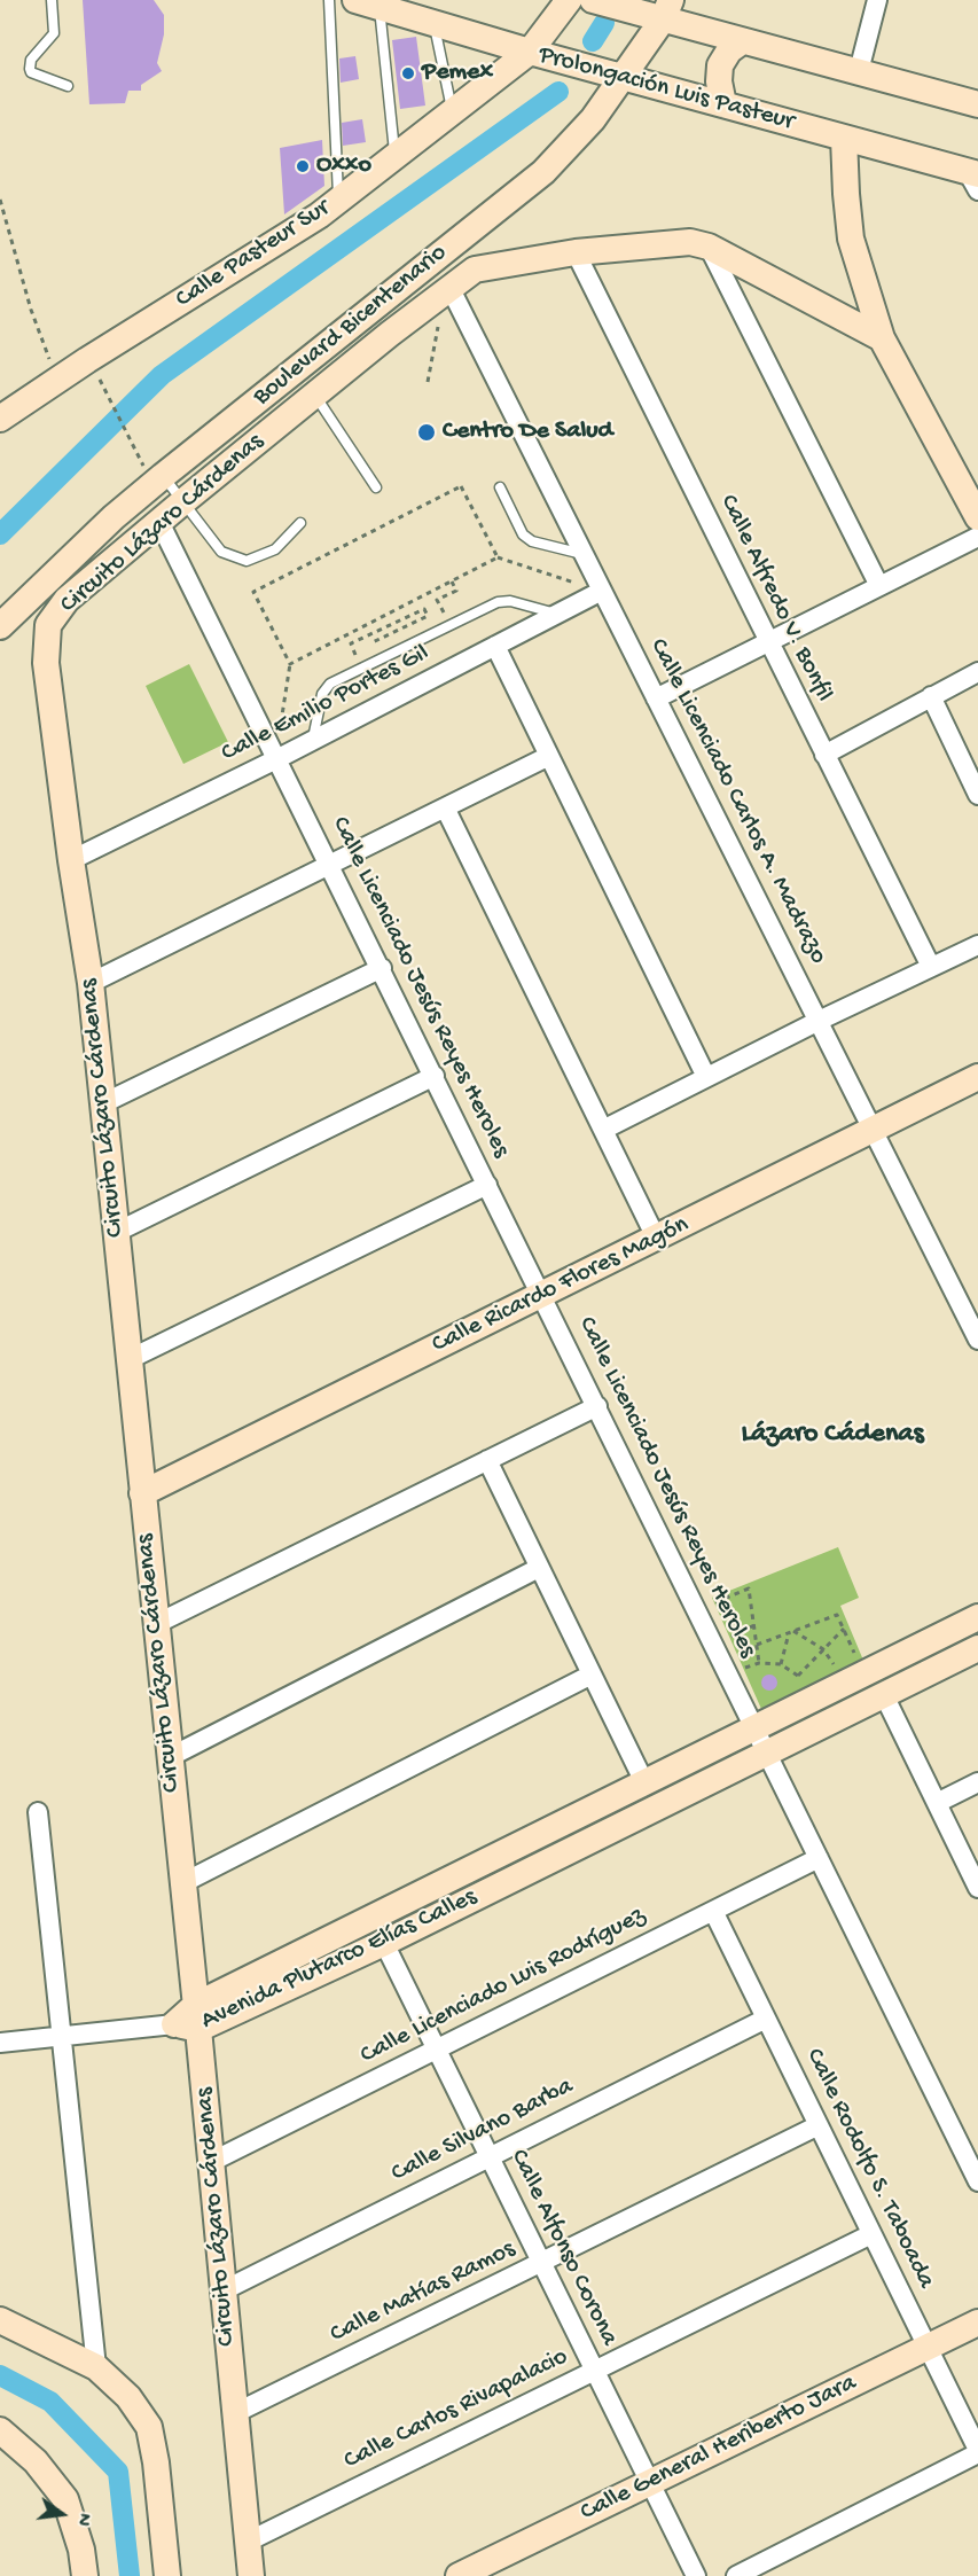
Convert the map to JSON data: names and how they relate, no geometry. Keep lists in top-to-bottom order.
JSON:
{
  "streets": {
    "street": [
      "Prolongación Luis Pasteur",
      "Calle Pasteur Sur",
      "Boulevard Bicentenario",
      "Circuito Lázaro Cárdenas",
      "Calle Alfredo V. Bonfil",
      "Calle Emilio Portes Gil",
      "Calle Licenciado Carlos A. Madrazo",
      "Calle Licenciado Jesús Reyes Heroles",
      "Calle Ricardo Flores Magón",
      "Avenida Plutarco Elías Calles",
      "Calle Licenciado Luis Rodríguez",
      "Calle Silvano Barba",
      "Calle Rodolfo S. Taboada",
      "Calle Alfonso Corona",
      "Calle Matías Ramos",
      "Calle Carlos Rivapalacio",
      "Calle General Heriberto Jara"
    ]
  },
  "crossings": [
    ["Prolongación Luis Pasteur", "Calle Pasteur Sur"],
    ["Prolongación Luis Pasteur", "Boulevard Bicentenario"],
    ["Circuito Lázaro Cárdenas", "Calle Alfredo V. Bonfil"],
    ["Circuito Lázaro Cárdenas", "Calle Emilio Portes Gil"],
    ["Circuito Lázaro Cárdenas", "Calle Licenciado Carlos A. Madrazo"],
    ["Circuito Lázaro Cárdenas", "Calle Licenciado Jesús Reyes Heroles"],
    ["Circuito Lázaro Cárdenas", "Calle Ricardo Flores Magón"],
    ["Circuito Lázaro Cárdenas", "Avenida Plutarco Elías Calles"],
    ["Circuito Lázaro Cárdenas", "Calle Licenciado Luis Rodríguez"],
    ["Circuito Lázaro Cárdenas", "Calle Silvano Barba"],
    ["Circuito Lázaro Cárdenas", "Calle Matías Ramos"],
    ["Circuito Lázaro Cárdenas", "Calle Carlos Rivapalacio"],
    ["Calle Emilio Portes Gil", "Calle Licenciado Carlos A. Madrazo"],
    ["Calle Emilio Portes Gil", "Calle Licenciado Jesús Reyes Heroles"],
    ["Calle Licenciado Carlos A. Madrazo", "Calle Ricardo Flores Magón"],
    ["Calle Licenciado Jesús Reyes Heroles", "Calle Ricardo Flores Magón"],
    ["Calle Licenciado Jesús Reyes Heroles", "Avenida Plutarco Elías Calles"],
    ["Calle Licenciado Jesús Reyes Heroles", "Calle Licenciado Luis Rodríguez"],
    ["Avenida Plutarco Elías Calles", "Calle Alfonso Corona"],
    ["Calle Licenciado Luis Rodríguez", "Calle Rodolfo S. Taboada"],
    ["Calle Licenciado Luis Rodríguez", "Calle Alfonso Corona"],
    ["Calle Silvano Barba", "Calle Rodolfo S. Taboada"],
    ["Calle Silvano Barba", "Calle Alfonso Corona"],
    ["Calle Rodolfo S. Taboada", "Calle Matías Ramos"],
    ["Calle Rodolfo S. Taboada", "Calle Carlos Rivapalacio"],
    ["Calle Rodolfo S. Taboada", "Calle General Heriberto Jara"],
    ["Calle Alfonso Corona", "Calle Matías Ramos"],
    ["Calle Alfonso Corona", "Calle Carlos Rivapalacio"],
    ["Calle Alfonso Corona", "Calle General Heriberto Jara"]
  ],
  "districts": ["Lázaro Cádenas"],
  "places": ["Pemex", "Oxxo", "Centro De Salud"],
  "north": "right"
}
